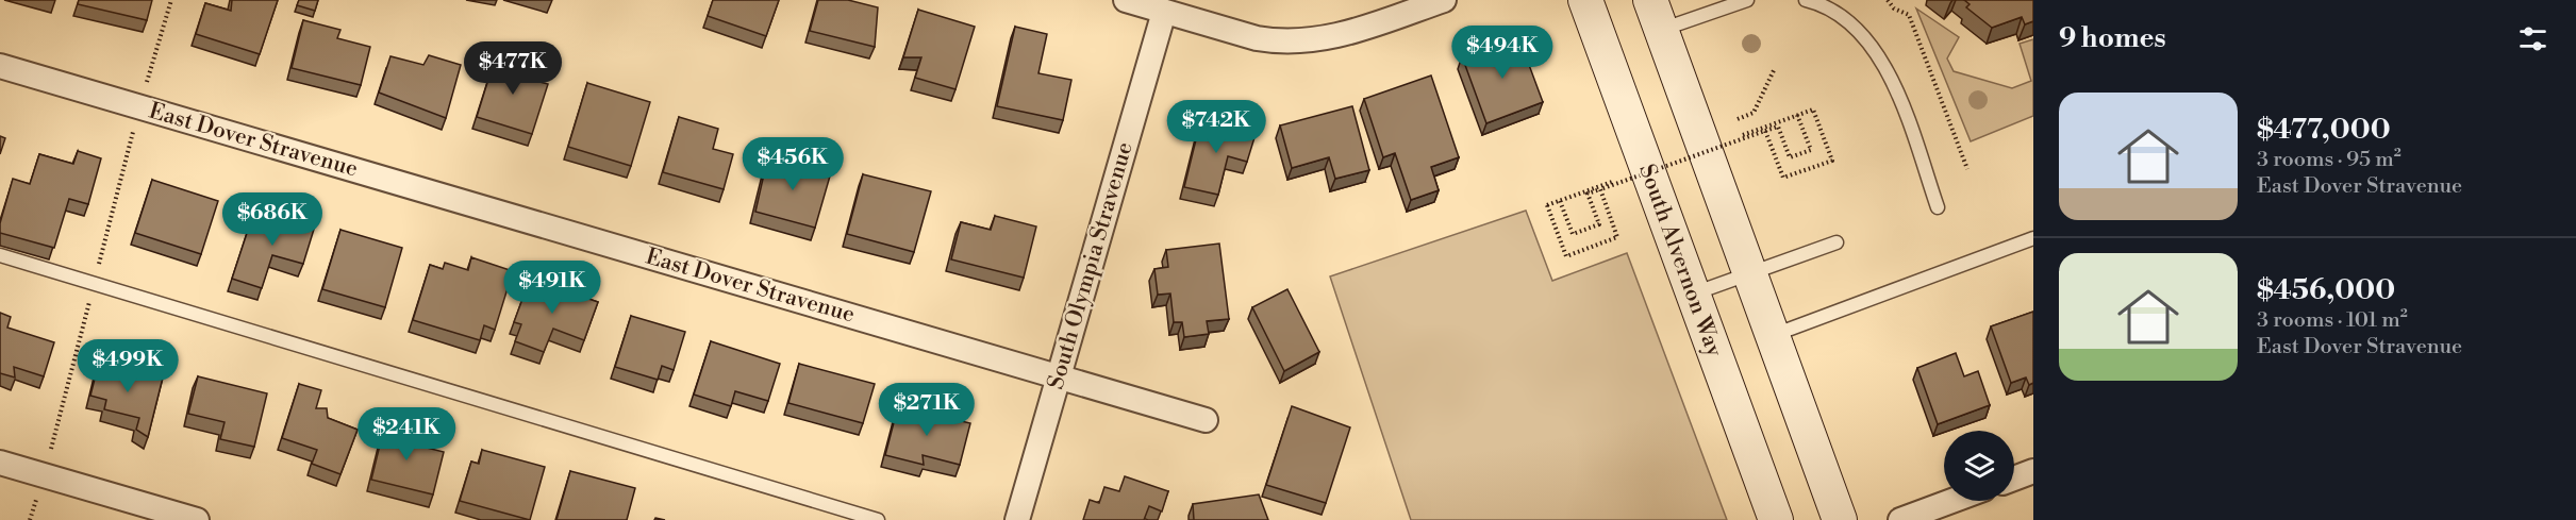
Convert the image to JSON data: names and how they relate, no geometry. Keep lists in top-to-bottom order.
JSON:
{
  "streets": {
    "main road": ["South Alvernon Way"],
    "street": ["East Dover Stravenue", "South Olympia Stravenue"]
  },
  "crossings": [
    ["East Dover Stravenue", "South Olympia Stravenue"]
  ],
  "page": {
    "heading": "9 homes",
    "price": [
      "$494K",
      "$477K",
      "$742K",
      "$456K",
      "$686K",
      "$491K",
      "$499K",
      "$271K",
      "$241K"
    ],
    "list": [
      {
        "name": "$477,000",
        "note": "3 rooms · 95 m² · East Dover Stravenue"
      },
      {
        "name": "$456,000",
        "note": "3 rooms · 101 m² · East Dover Stravenue"
      }
    ]
  }
}
